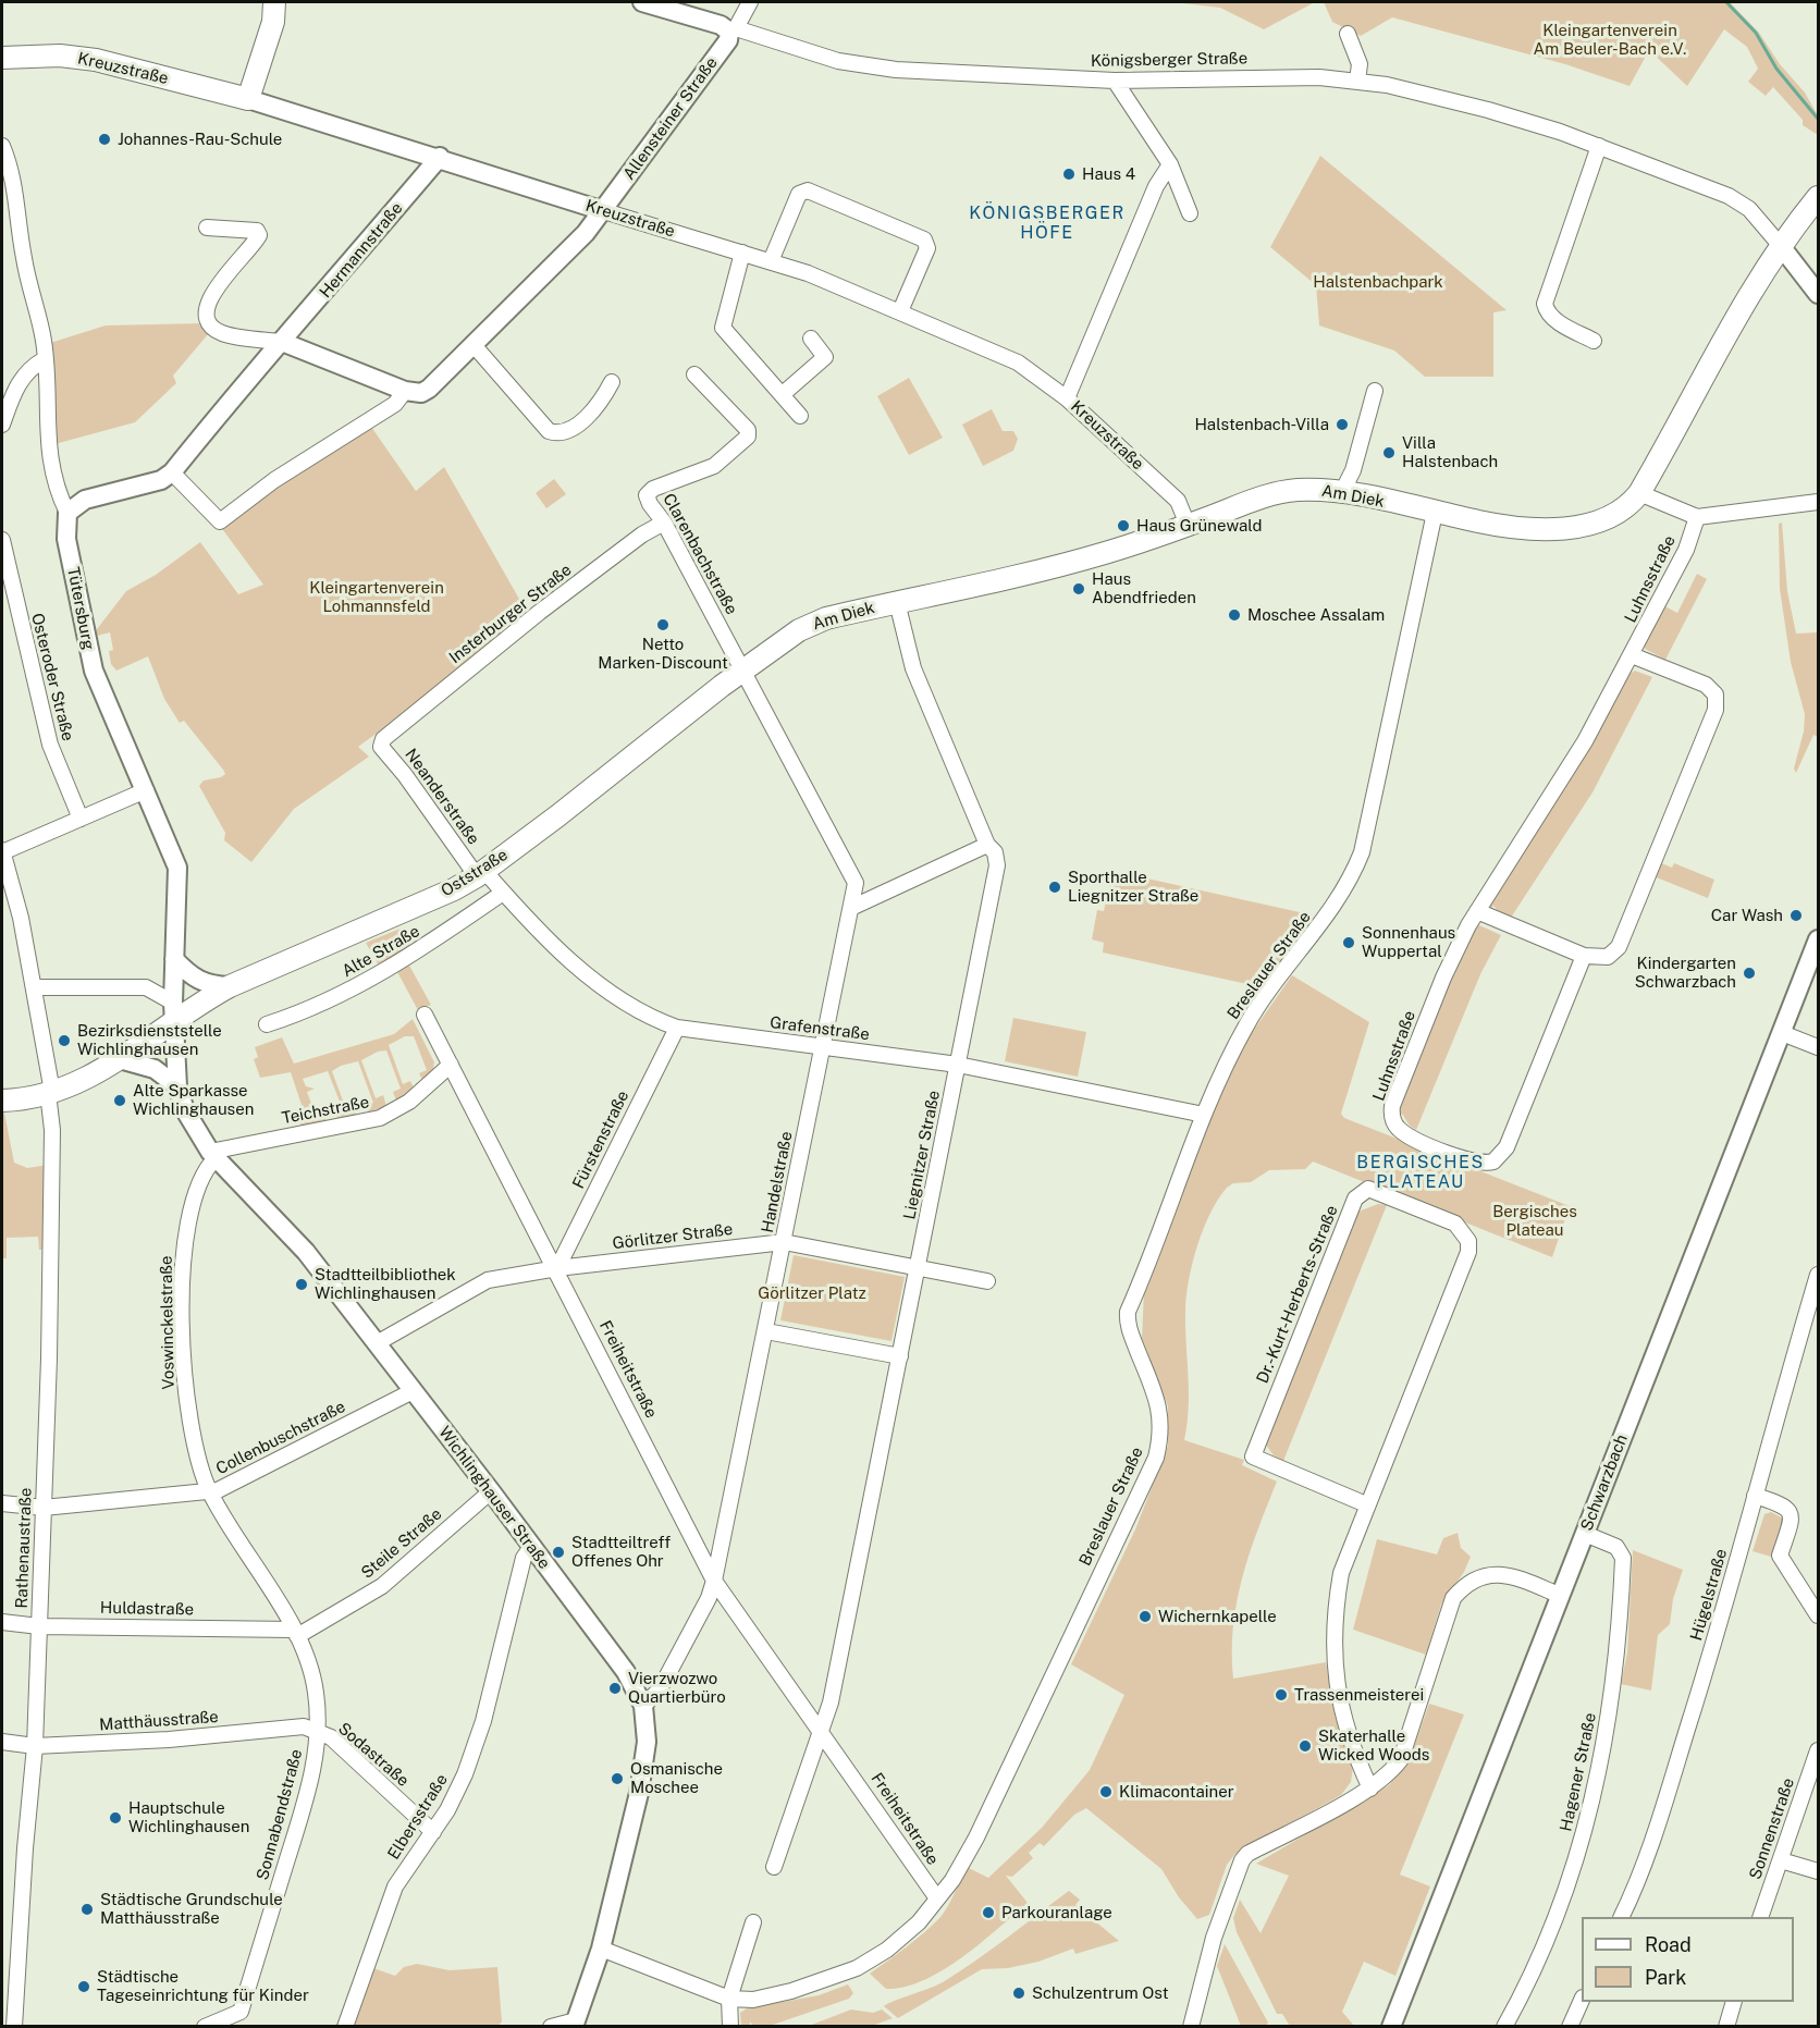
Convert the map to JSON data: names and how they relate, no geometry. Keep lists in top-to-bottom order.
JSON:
{
  "streets": {
    "main road": ["Kreuzstraße", "Am Diek", "Oststraße"],
    "street": [
      "Königsberger Straße",
      "Allensteiner Straße",
      "Hermannstraße",
      "Clarenbachstraße",
      "Luhnsstraße",
      "Tütersburg",
      "Insterburger Straße",
      "Osteroder Straße",
      "Neanderstraße",
      "Alte Straße",
      "Breslauer Straße",
      "Grafenstraße",
      "Teichstraße",
      "Fürstenstraße",
      "Liegnitzer Straße",
      "Handelstraße",
      "Görlitzer Straße",
      "Dr.-Kurt-Herberts-Straße",
      "Voswinckelstraße",
      "Freiheitstraße",
      "Collenbuschstraße",
      "Schwarzbach",
      "Wichlinghauser Straße",
      "Steile Straße",
      "Rathenaustraße",
      "Hügelstraße",
      "Huldastraße",
      "Matthäusstraße",
      "Sodastraße",
      "Hagener Straße",
      "Sonnabendstraße",
      "Elbersstraße",
      "Sonnenstraße"
    ]
  },
  "crossings": [
    ["Königsberger Straße", "Allensteiner Straße"],
    ["Königsberger Straße", "Am Diek"],
    ["Kreuzstraße", "Allensteiner Straße"],
    ["Kreuzstraße", "Hermannstraße"],
    ["Kreuzstraße", "Am Diek"],
    ["Allensteiner Straße", "Hermannstraße"],
    ["Hermannstraße", "Tütersburg"],
    ["Am Diek", "Clarenbachstraße"],
    ["Am Diek", "Oststraße"],
    ["Am Diek", "Breslauer Straße"],
    ["Am Diek", "Liegnitzer Straße"],
    ["Am Diek", "Handelstraße"],
    ["Clarenbachstraße", "Insterburger Straße"],
    ["Clarenbachstraße", "Oststraße"],
    ["Clarenbachstraße", "Handelstraße"],
    ["Tütersburg", "Oststraße"],
    ["Tütersburg", "Wichlinghauser Straße"],
    ["Insterburger Straße", "Neanderstraße"],
    ["Neanderstraße", "Oststraße"],
    ["Neanderstraße", "Grafenstraße"],
    ["Oststraße", "Grafenstraße"],
    ["Oststraße", "Handelstraße"],
    ["Oststraße", "Wichlinghauser Straße"],
    ["Oststraße", "Rathenaustraße"],
    ["Alte Straße", "Grafenstraße"],
    ["Breslauer Straße", "Grafenstraße"],
    ["Breslauer Straße", "Freiheitstraße"],
    ["Breslauer Straße", "Wichlinghauser Straße"],
    ["Grafenstraße", "Fürstenstraße"],
    ["Grafenstraße", "Liegnitzer Straße"],
    ["Grafenstraße", "Handelstraße"],
    ["Teichstraße", "Voswinckelstraße"],
    ["Teichstraße", "Freiheitstraße"],
    ["Teichstraße", "Wichlinghauser Straße"],
    ["Fürstenstraße", "Görlitzer Straße"],
    ["Fürstenstraße", "Freiheitstraße"],
    ["Liegnitzer Straße", "Görlitzer Straße"],
    ["Liegnitzer Straße", "Freiheitstraße"],
    ["Handelstraße", "Görlitzer Straße"],
    ["Handelstraße", "Freiheitstraße"],
    ["Handelstraße", "Wichlinghauser Straße"],
    ["Görlitzer Straße", "Freiheitstraße"],
    ["Görlitzer Straße", "Wichlinghauser Straße"],
    ["Voswinckelstraße", "Collenbuschstraße"],
    ["Voswinckelstraße", "Wichlinghauser Straße"],
    ["Voswinckelstraße", "Sonnabendstraße"],
    ["Collenbuschstraße", "Wichlinghauser Straße"],
    ["Collenbuschstraße", "Rathenaustraße"],
    ["Collenbuschstraße", "Sonnabendstraße"],
    ["Schwarzbach", "Hagener Straße"],
    ["Wichlinghauser Straße", "Steile Straße"],
    ["Wichlinghauser Straße", "Elbersstraße"],
    ["Steile Straße", "Huldastraße"],
    ["Steile Straße", "Sonnabendstraße"],
    ["Rathenaustraße", "Huldastraße"],
    ["Rathenaustraße", "Matthäusstraße"],
    ["Huldastraße", "Sonnabendstraße"],
    ["Matthäusstraße", "Sodastraße"],
    ["Matthäusstraße", "Sonnabendstraße"],
    ["Sodastraße", "Sonnabendstraße"],
    ["Sodastraße", "Elbersstraße"]
  ],
  "districts": ["KÖNIGSBERGER HÖFE", "BERGISCHES PLATEAU"],
  "parks": [
    "Kleingartenverein Am Beuler-Bach e.V.",
    "Halstenbachpark",
    "Kleingartenverein Lohmannsfeld",
    "Bergisches Plateau",
    "Görlitzer Platz"
  ],
  "places": [
    "Johannes-Rau-Schule",
    "Haus 4",
    "Halstenbach-Villa",
    "Villa Halstenbach",
    "Haus Grünewald",
    "Haus Abendfrieden",
    "Moschee Assalam",
    "Netto Marken-Discount",
    "Sporthalle Liegnitzer Straße",
    "Car Wash",
    "Sonnenhaus Wuppertal",
    "Kindergarten Schwarzbach",
    "Bezirksdienststelle Wichlinghausen",
    "Alte Sparkasse Wichlinghausen",
    "Stadtteilbibliothek Wichlinghausen",
    "Stadtteiltreff Offenes Ohr",
    "Wichernkapelle",
    "Vierzwozwo Quartierbüro",
    "Trassenmeisterei",
    "Skaterhalle Wicked Woods",
    "Osmanische Moschee",
    "Klimacontainer",
    "Hauptschule Wichlinghausen",
    "Städtische Grundschule Matthäusstraße",
    "Parkouranlage",
    "Städtische Tageseinrichtung für Kinder",
    "Schulzentrum Ost"
  ],
  "legend": ["Road", "Park"]
}
